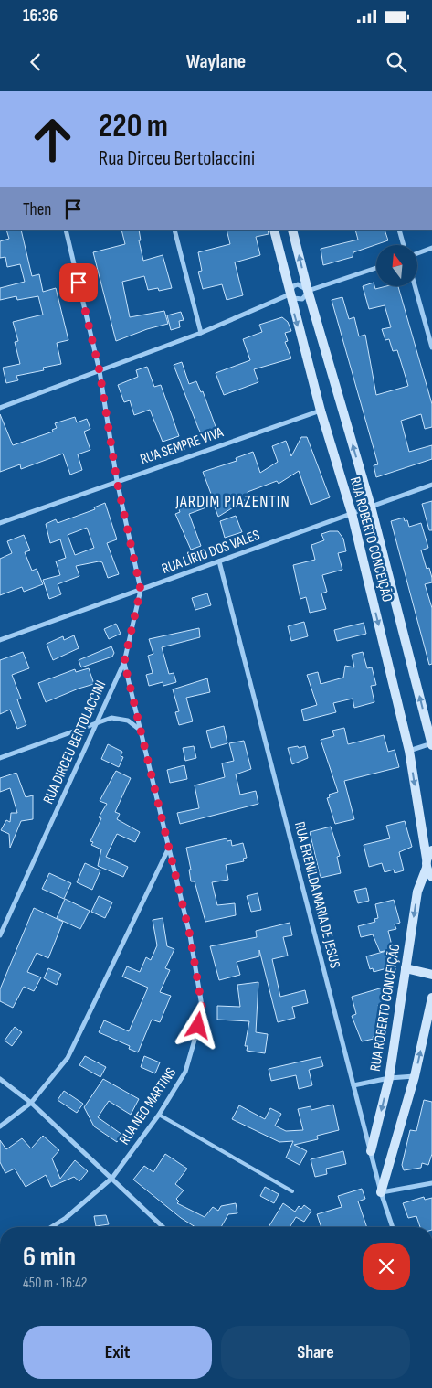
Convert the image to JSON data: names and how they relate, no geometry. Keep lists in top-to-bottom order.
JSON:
{
  "streets": {
    "street": [
      "RUA SEMPRE VIVA",
      "RUA ROBERTO CONCEIÇÃO",
      "RUA LÍRIO DOS VALES",
      "RUA DIRCEU BERTOLACCINI",
      "RUA ERENILDA MARIA DE JESUS",
      "RUA NEO MARTINS"
    ]
  },
  "crossings": [
    ["RUA SEMPRE VIVA", "RUA ROBERTO CONCEIÇÃO"],
    ["RUA SEMPRE VIVA", "RUA DIRCEU BERTOLACCINI"],
    ["RUA ROBERTO CONCEIÇÃO", "RUA LÍRIO DOS VALES"],
    ["RUA ROBERTO CONCEIÇÃO", "RUA ERENILDA MARIA DE JESUS"],
    ["RUA LÍRIO DOS VALES", "RUA DIRCEU BERTOLACCINI"],
    ["RUA LÍRIO DOS VALES", "RUA ERENILDA MARIA DE JESUS"],
    ["RUA DIRCEU BERTOLACCINI", "RUA NEO MARTINS"]
  ],
  "districts": ["JARDIM PIAZENTIN"],
  "north": "top",
  "page": {
    "status": "16:36",
    "header": "Waylane",
    "turn": ["220 m", "Rua Dirceu Bertolaccini"],
    "then": "Then",
    "heading": ["6 min", "450 m · 16:42"],
    "buttons": ["Exit", "Share"]
  }
}
